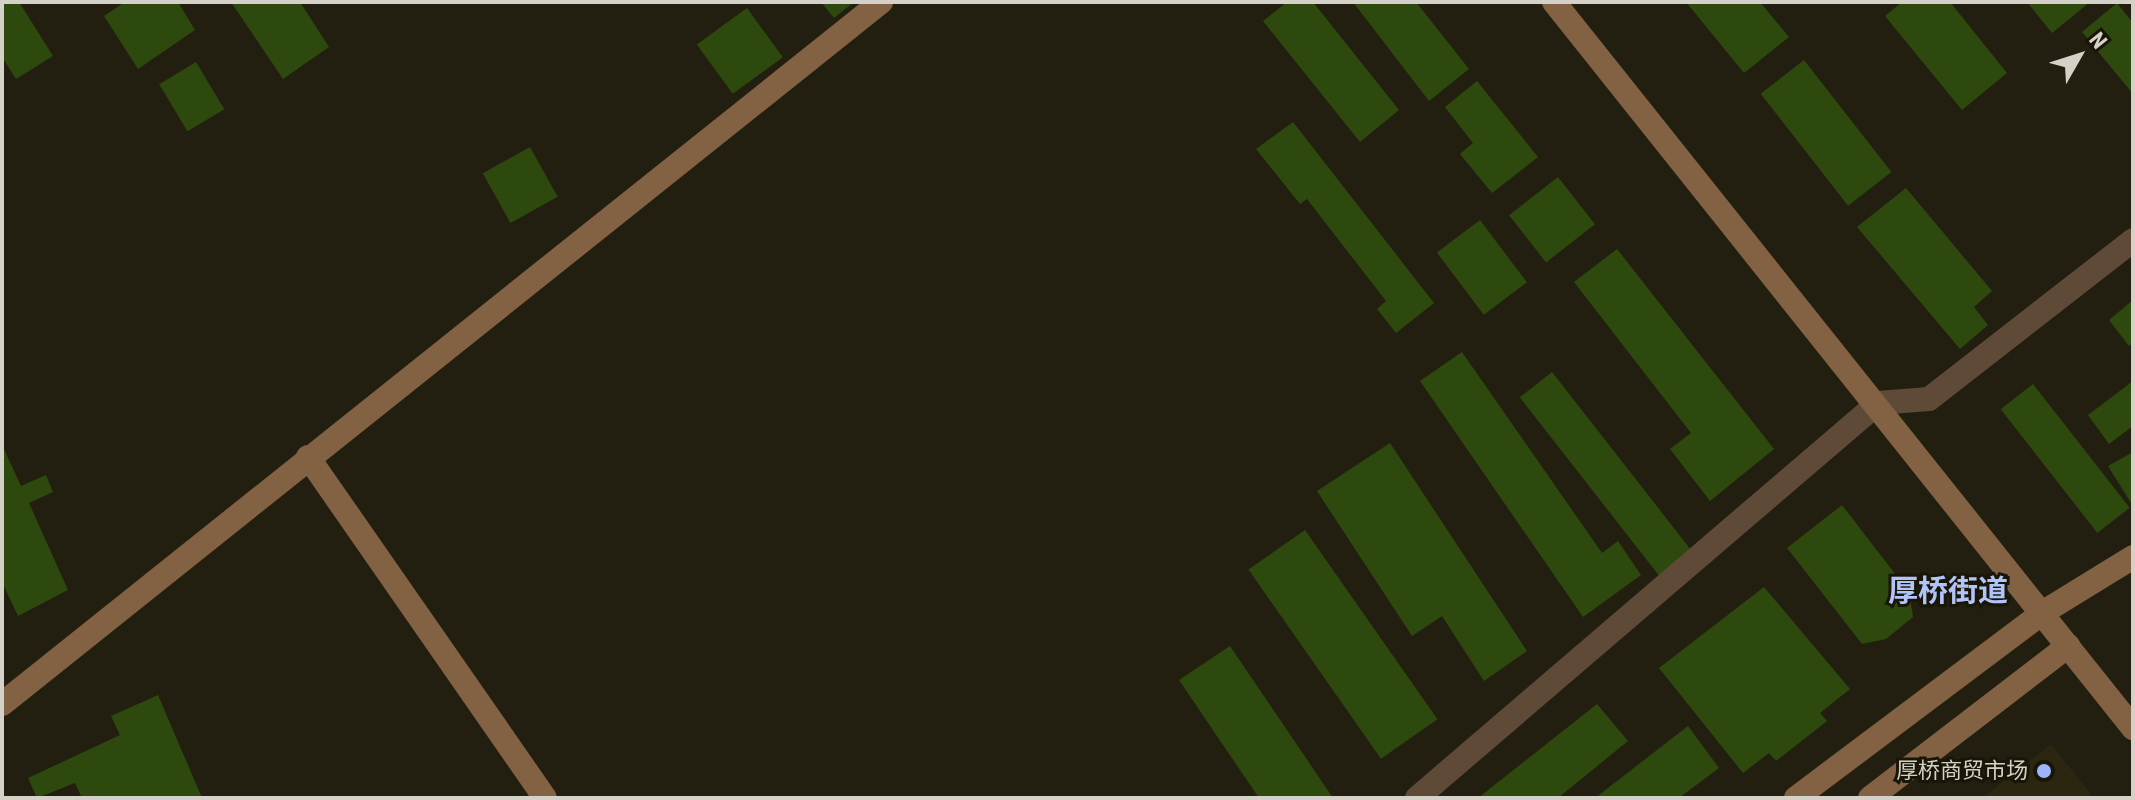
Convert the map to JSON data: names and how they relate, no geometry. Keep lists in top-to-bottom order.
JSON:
{
  "districts": ["厚桥街道"],
  "places": ["厚桥商贸市场"],
  "north": "top right"
}
